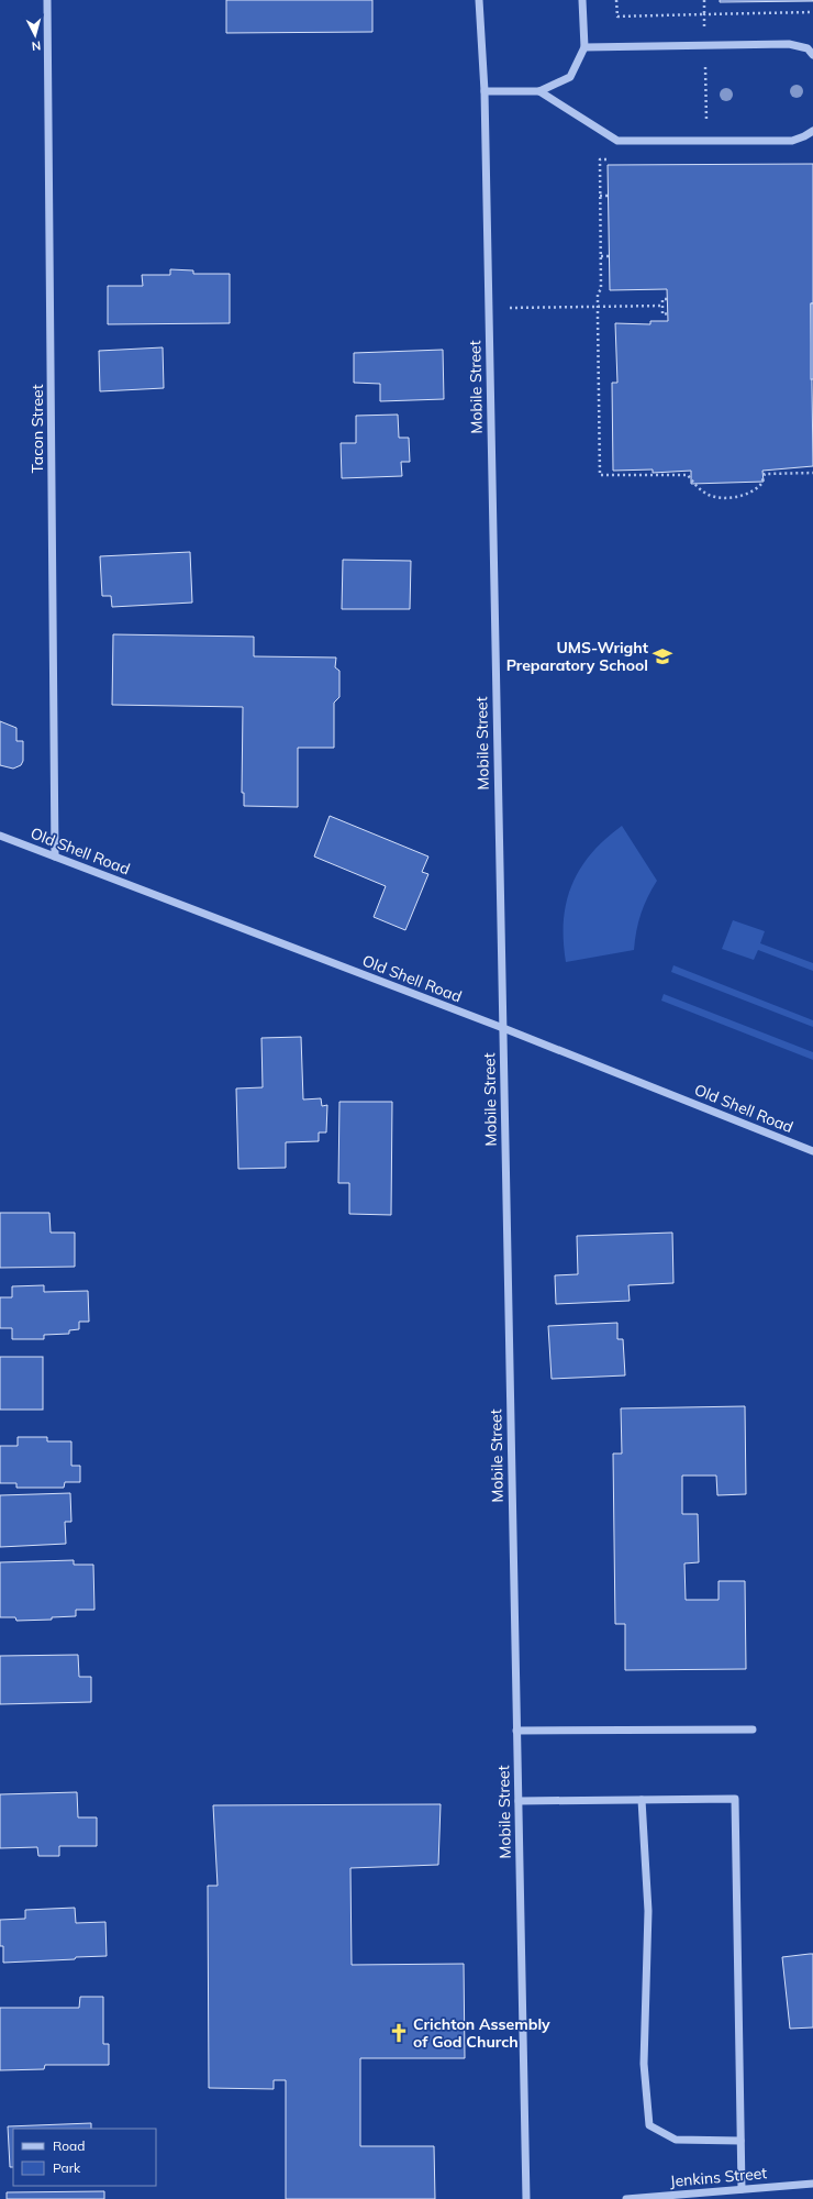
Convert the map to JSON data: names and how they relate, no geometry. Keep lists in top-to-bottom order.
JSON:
{
  "streets": {
    "street": [
      "Mobile Street",
      "Tacon Street",
      "Old Shell Road",
      "Jenkins Street"
    ]
  },
  "crossings": [
    ["Mobile Street", "Old Shell Road"],
    ["Tacon Street", "Old Shell Road"]
  ],
  "places": {
    "school or university": ["UMS-Wright Preparatory School"],
    "church": ["Crichton Assembly of God Church"]
  },
  "legend": ["Road", "Park"],
  "north": "bottom"
}
